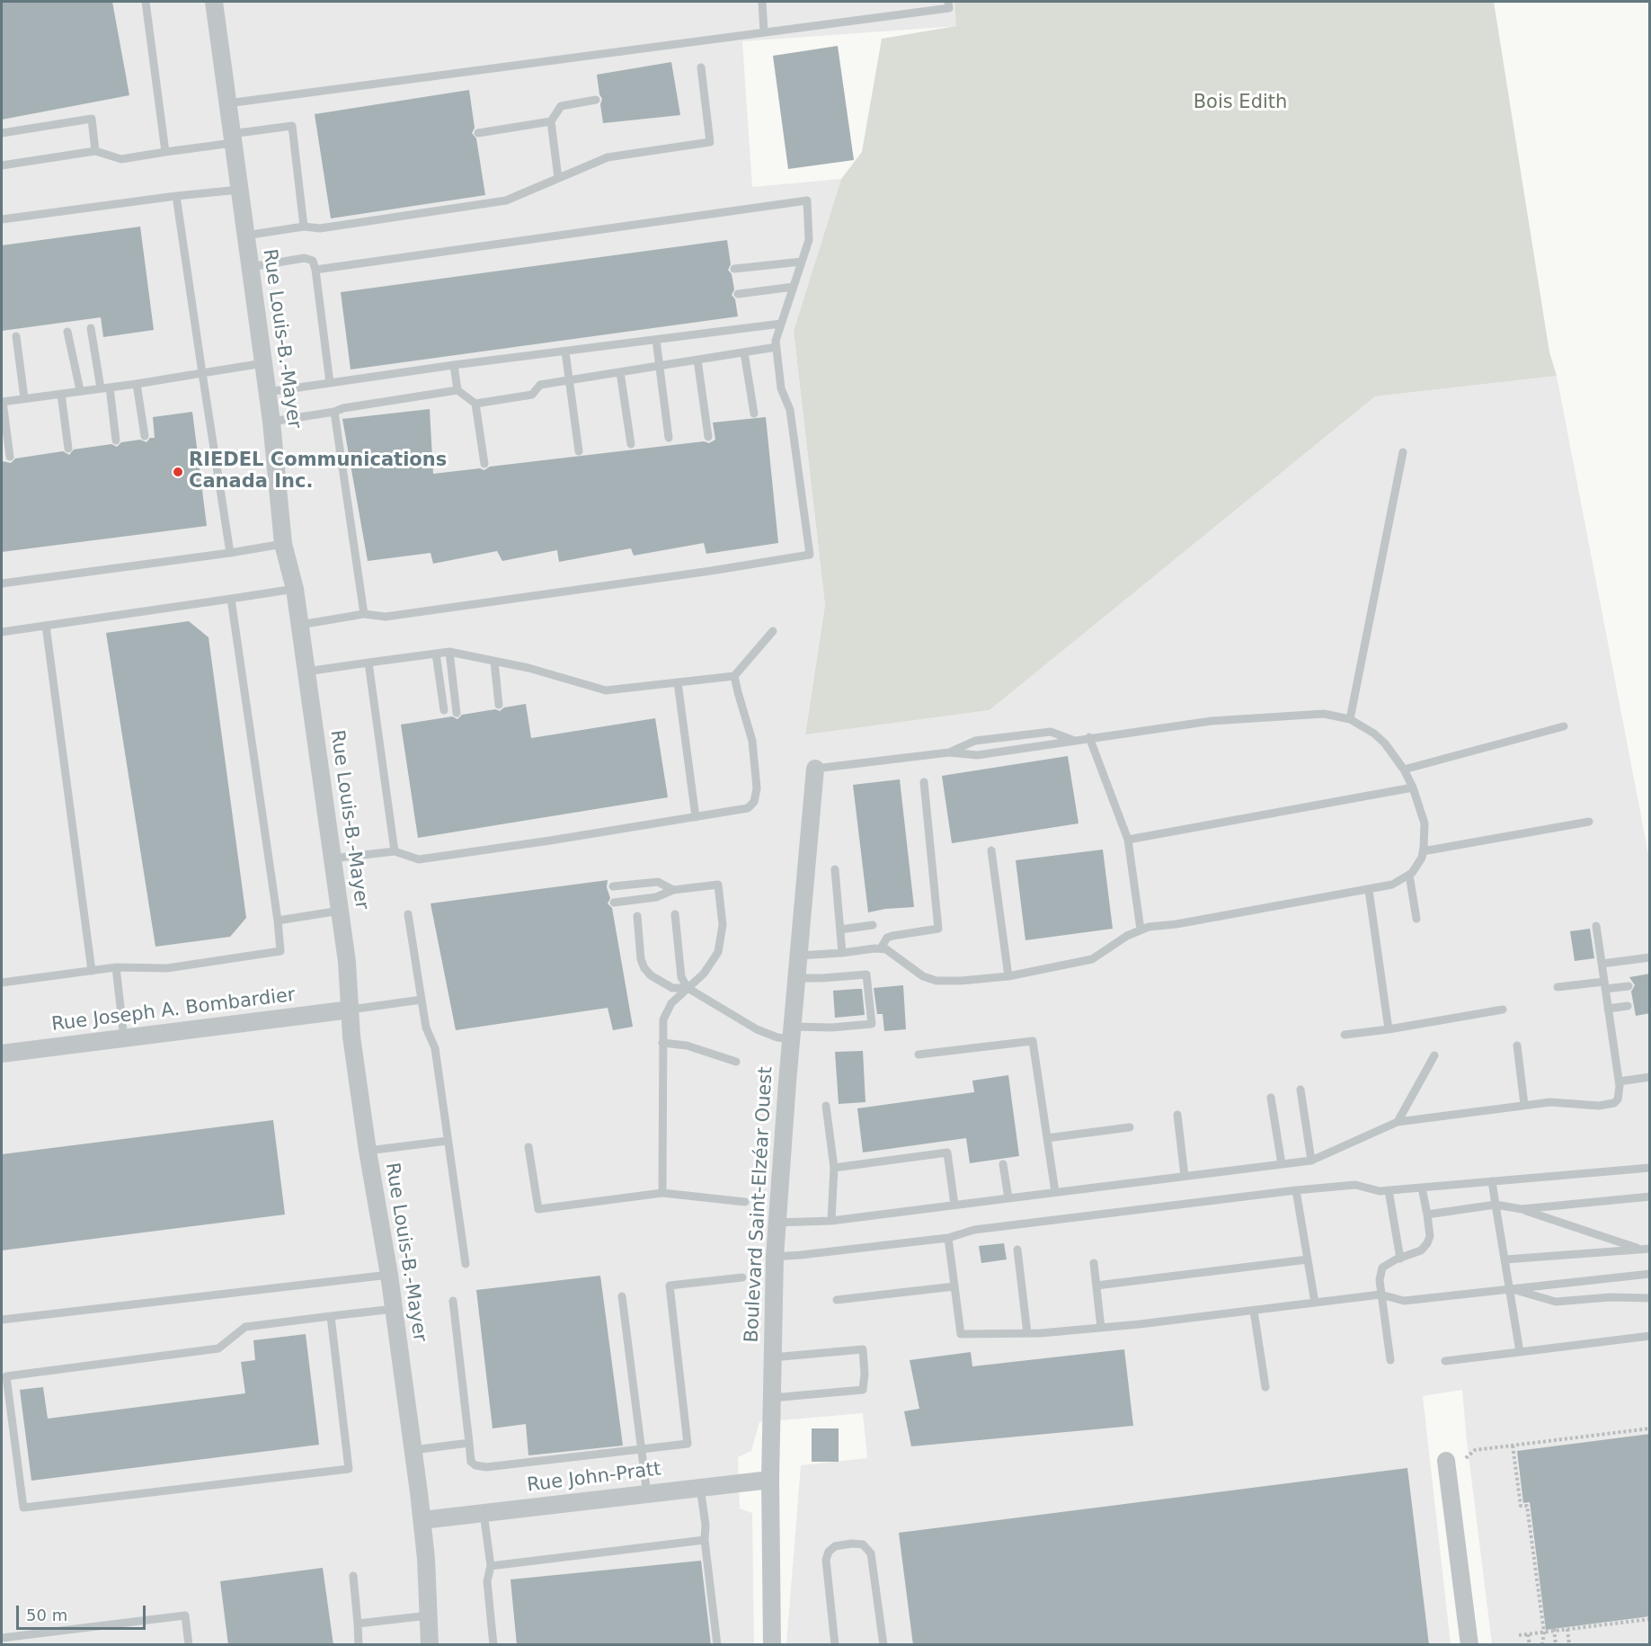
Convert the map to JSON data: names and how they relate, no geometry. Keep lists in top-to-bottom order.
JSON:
{
  "streets": {
    "street": [
      "Rue Louis-B.-Mayer",
      "Rue Joseph A. Bombardier",
      "Boulevard Saint-Elzéar Ouest",
      "Rue John-Pratt"
    ]
  },
  "crossings": [
    ["Rue Louis-B.-Mayer", "Rue Joseph A. Bombardier"],
    ["Rue Louis-B.-Mayer", "Rue John-Pratt"],
    ["Boulevard Saint-Elzéar Ouest", "Rue John-Pratt"]
  ],
  "parks": ["Bois Edith"],
  "places": ["RIEDEL Communications Canada Inc."],
  "scale_bar": "50 m"
}
